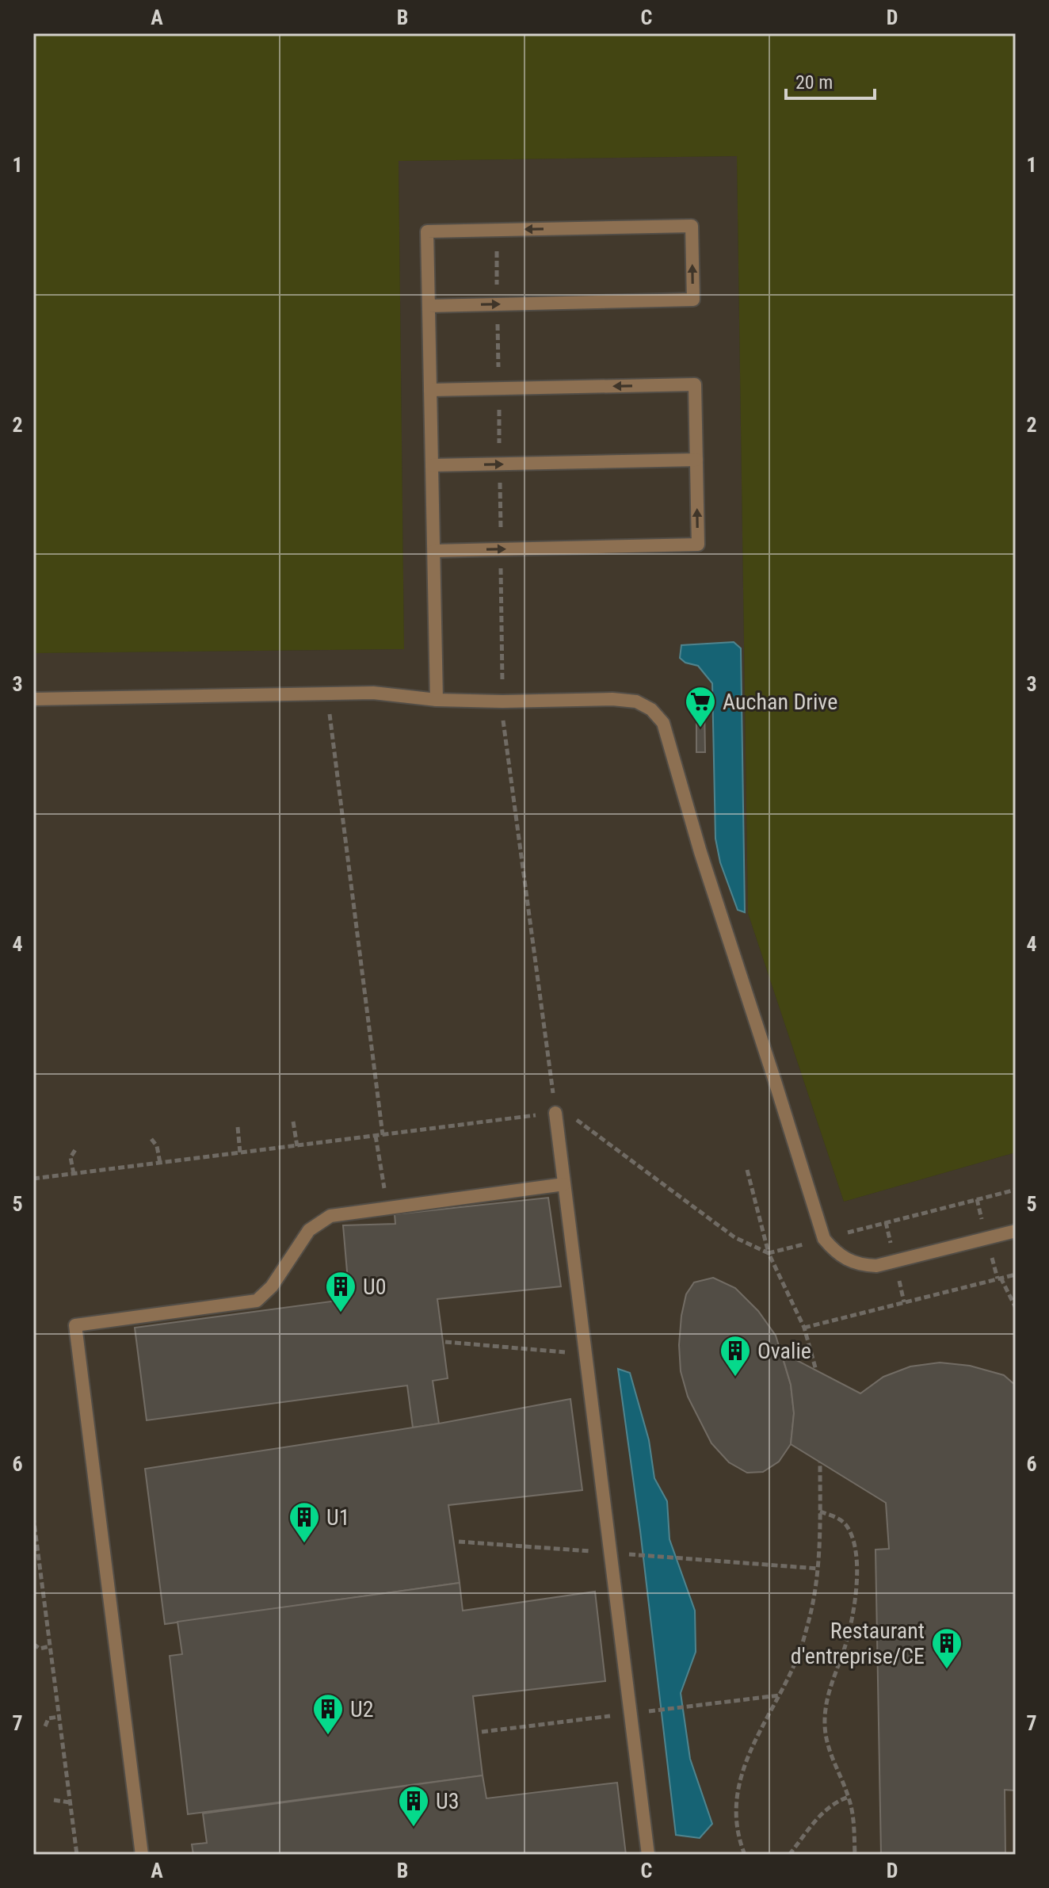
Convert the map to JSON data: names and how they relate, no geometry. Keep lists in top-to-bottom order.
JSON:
{
  "places": {
    "supermarket": ["Auchan Drive"],
    "building": [
      "U0",
      "Ovalie",
      "U1",
      "Restaurant d'entreprise/CE",
      "U2",
      "U3"
    ]
  },
  "scale_bar": "20 m",
  "grid": {
    "columns": [
      "A",
      "B",
      "C",
      "D"
    ],
    "rows": [
      "1",
      "2",
      "3",
      "4",
      "5",
      "6",
      "7"
    ]
  }
}
